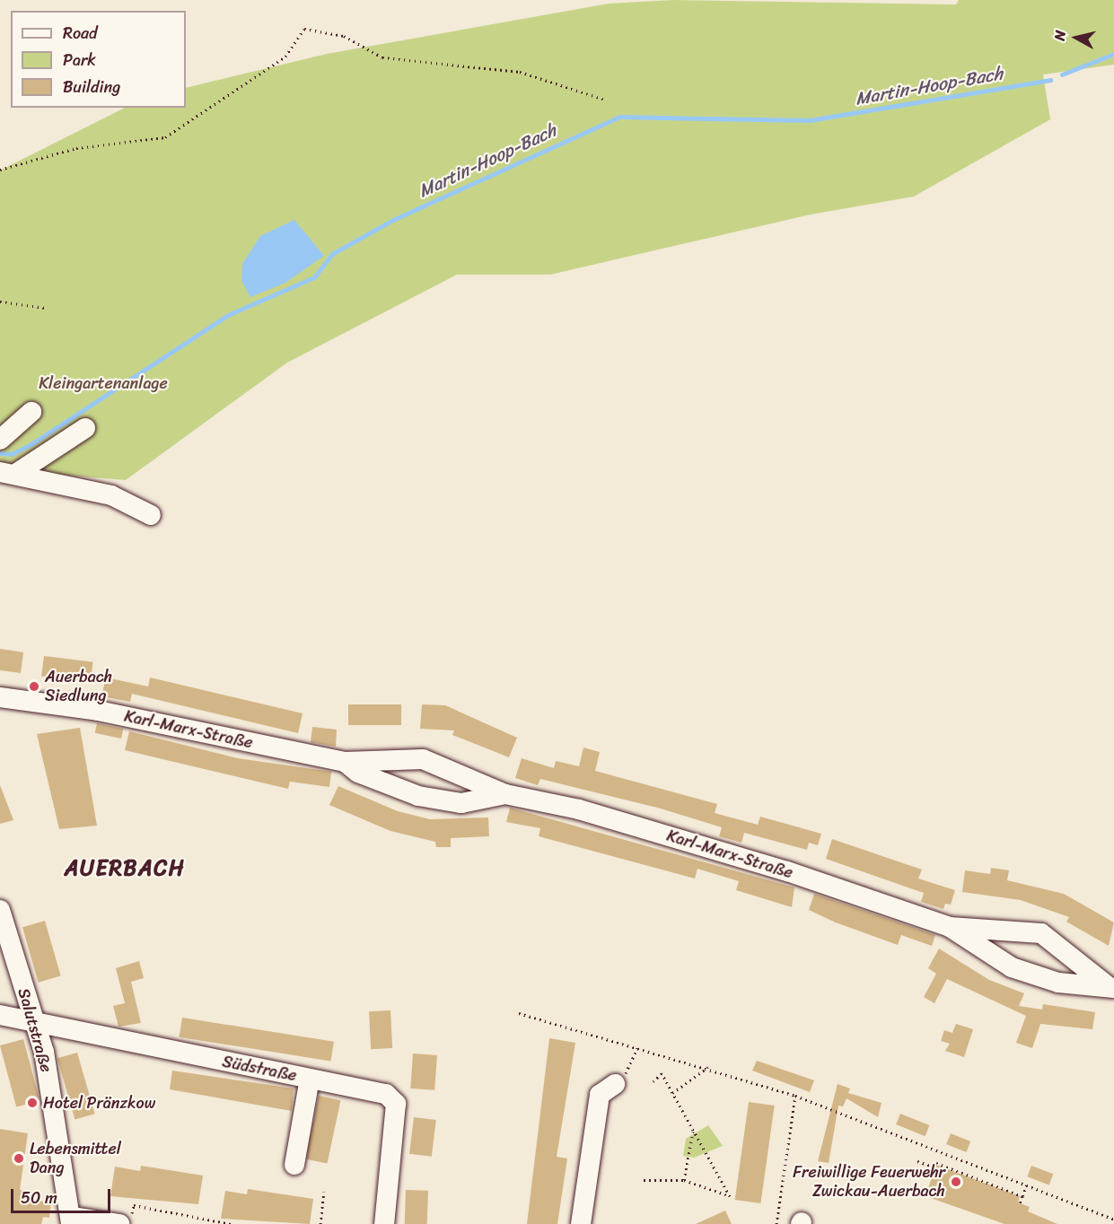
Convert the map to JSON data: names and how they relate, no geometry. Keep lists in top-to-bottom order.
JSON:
{
  "streets": {
    "street": ["Karl-Marx-Straße", "Salutstraße", "Südstraße"]
  },
  "crossings": [
    ["Salutstraße", "Südstraße"]
  ],
  "districts": ["AUERBACH"],
  "water": ["Martin-Hoop-Bach"],
  "parks": ["Kleingartenanlage"],
  "places": [
    "Auerbach Siedlung",
    "Hotel Pränzkow",
    "Lebensmittel Dang",
    "Freiwillige Feuerwehr Zwickau-Auerbach"
  ],
  "legend": ["Road", "Park", "Building"],
  "scale_bar": "50 m",
  "north": "left"
}
